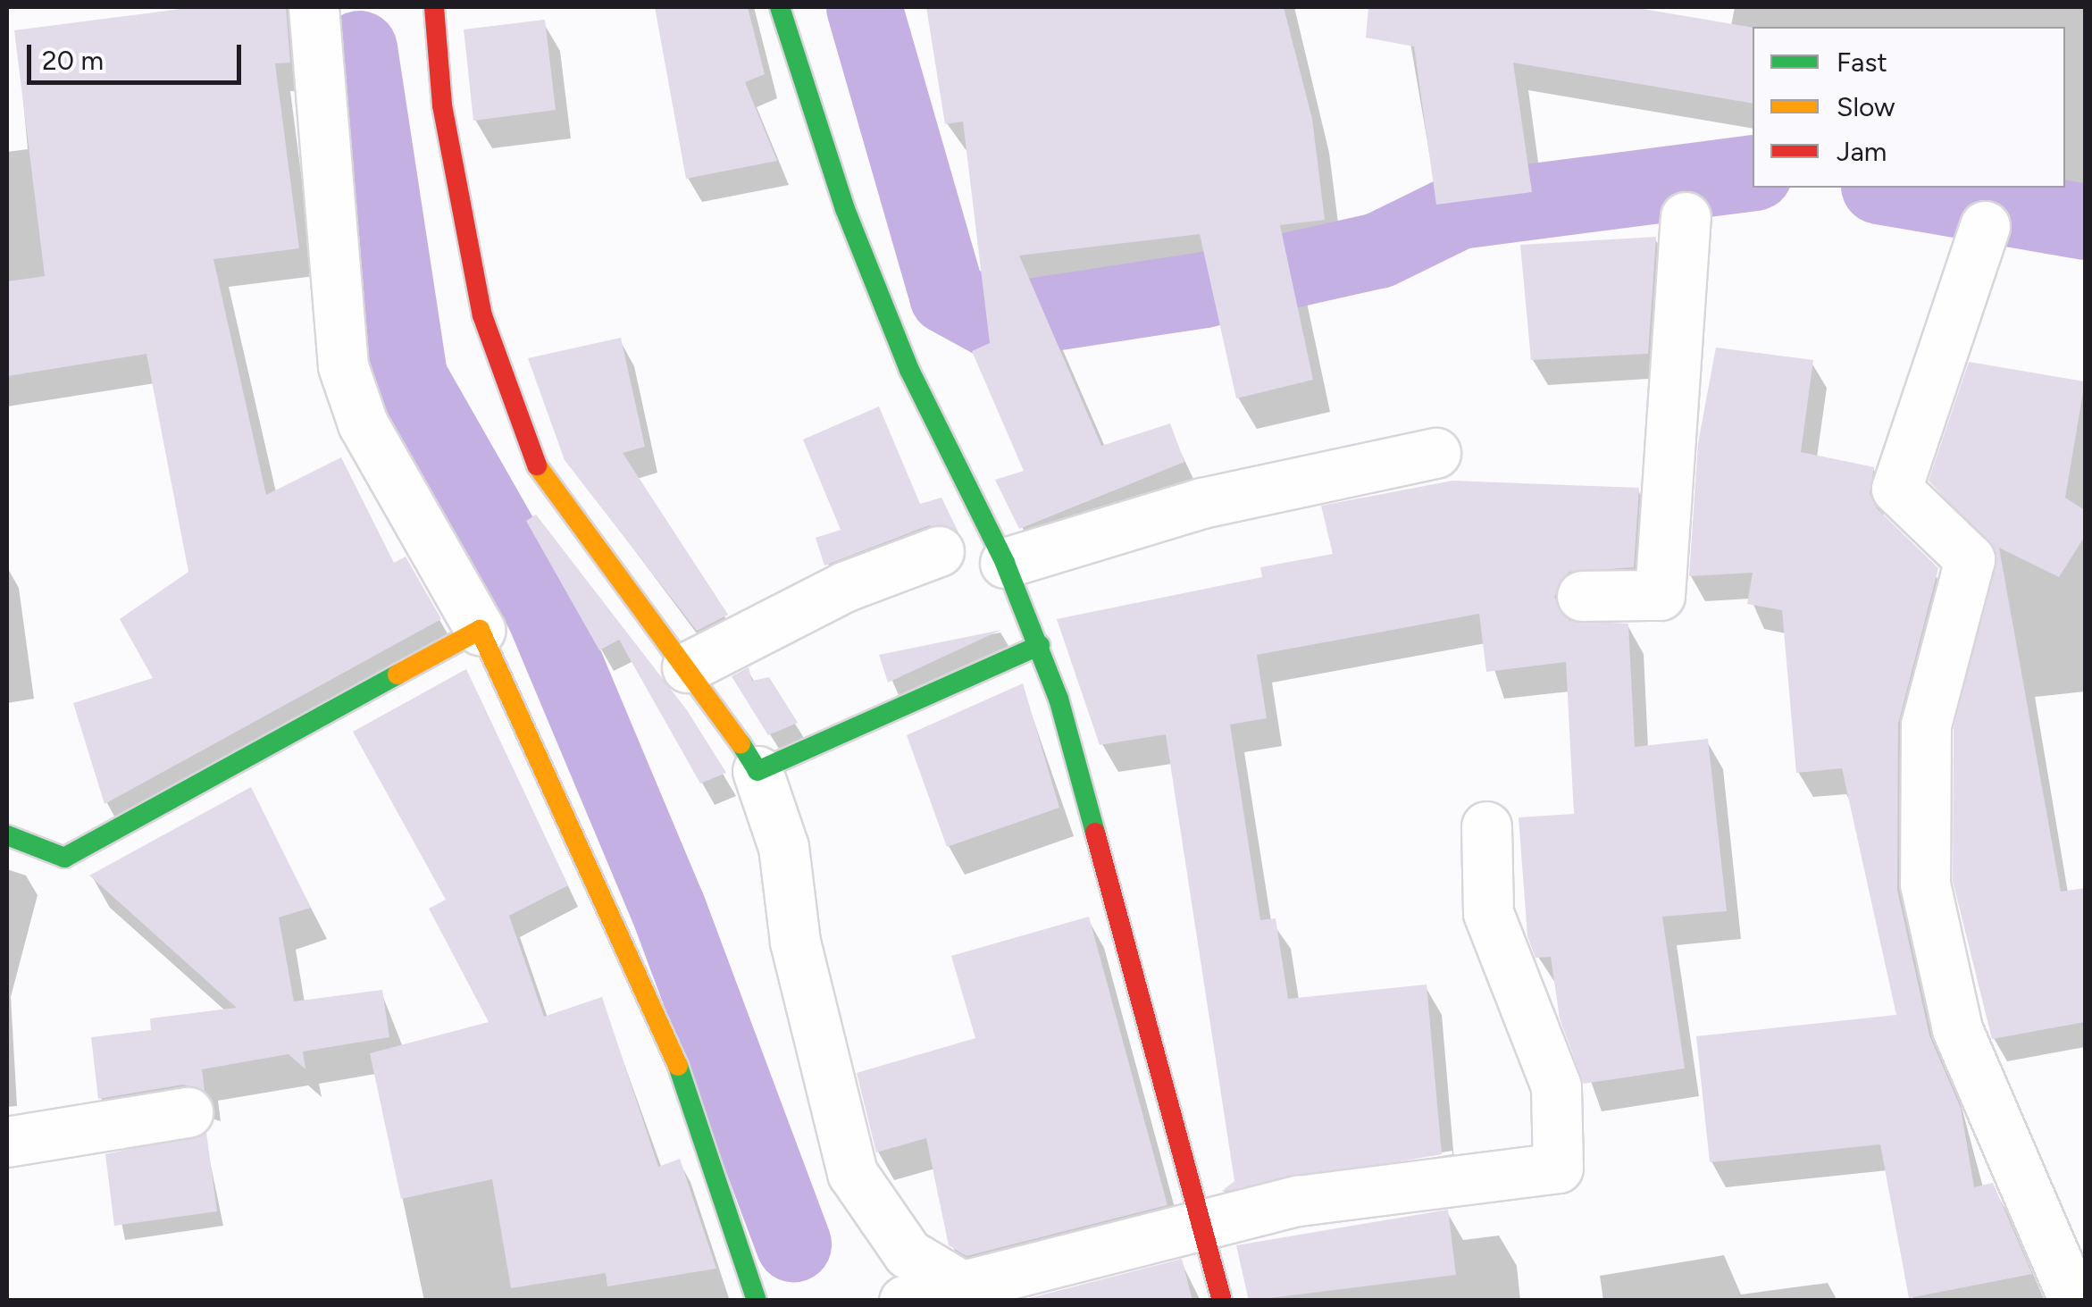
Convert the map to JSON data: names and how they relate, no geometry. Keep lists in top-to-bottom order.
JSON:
{
  "legend": ["Fast", "Slow", "Jam"],
  "scale_bar": "20 m"
}
